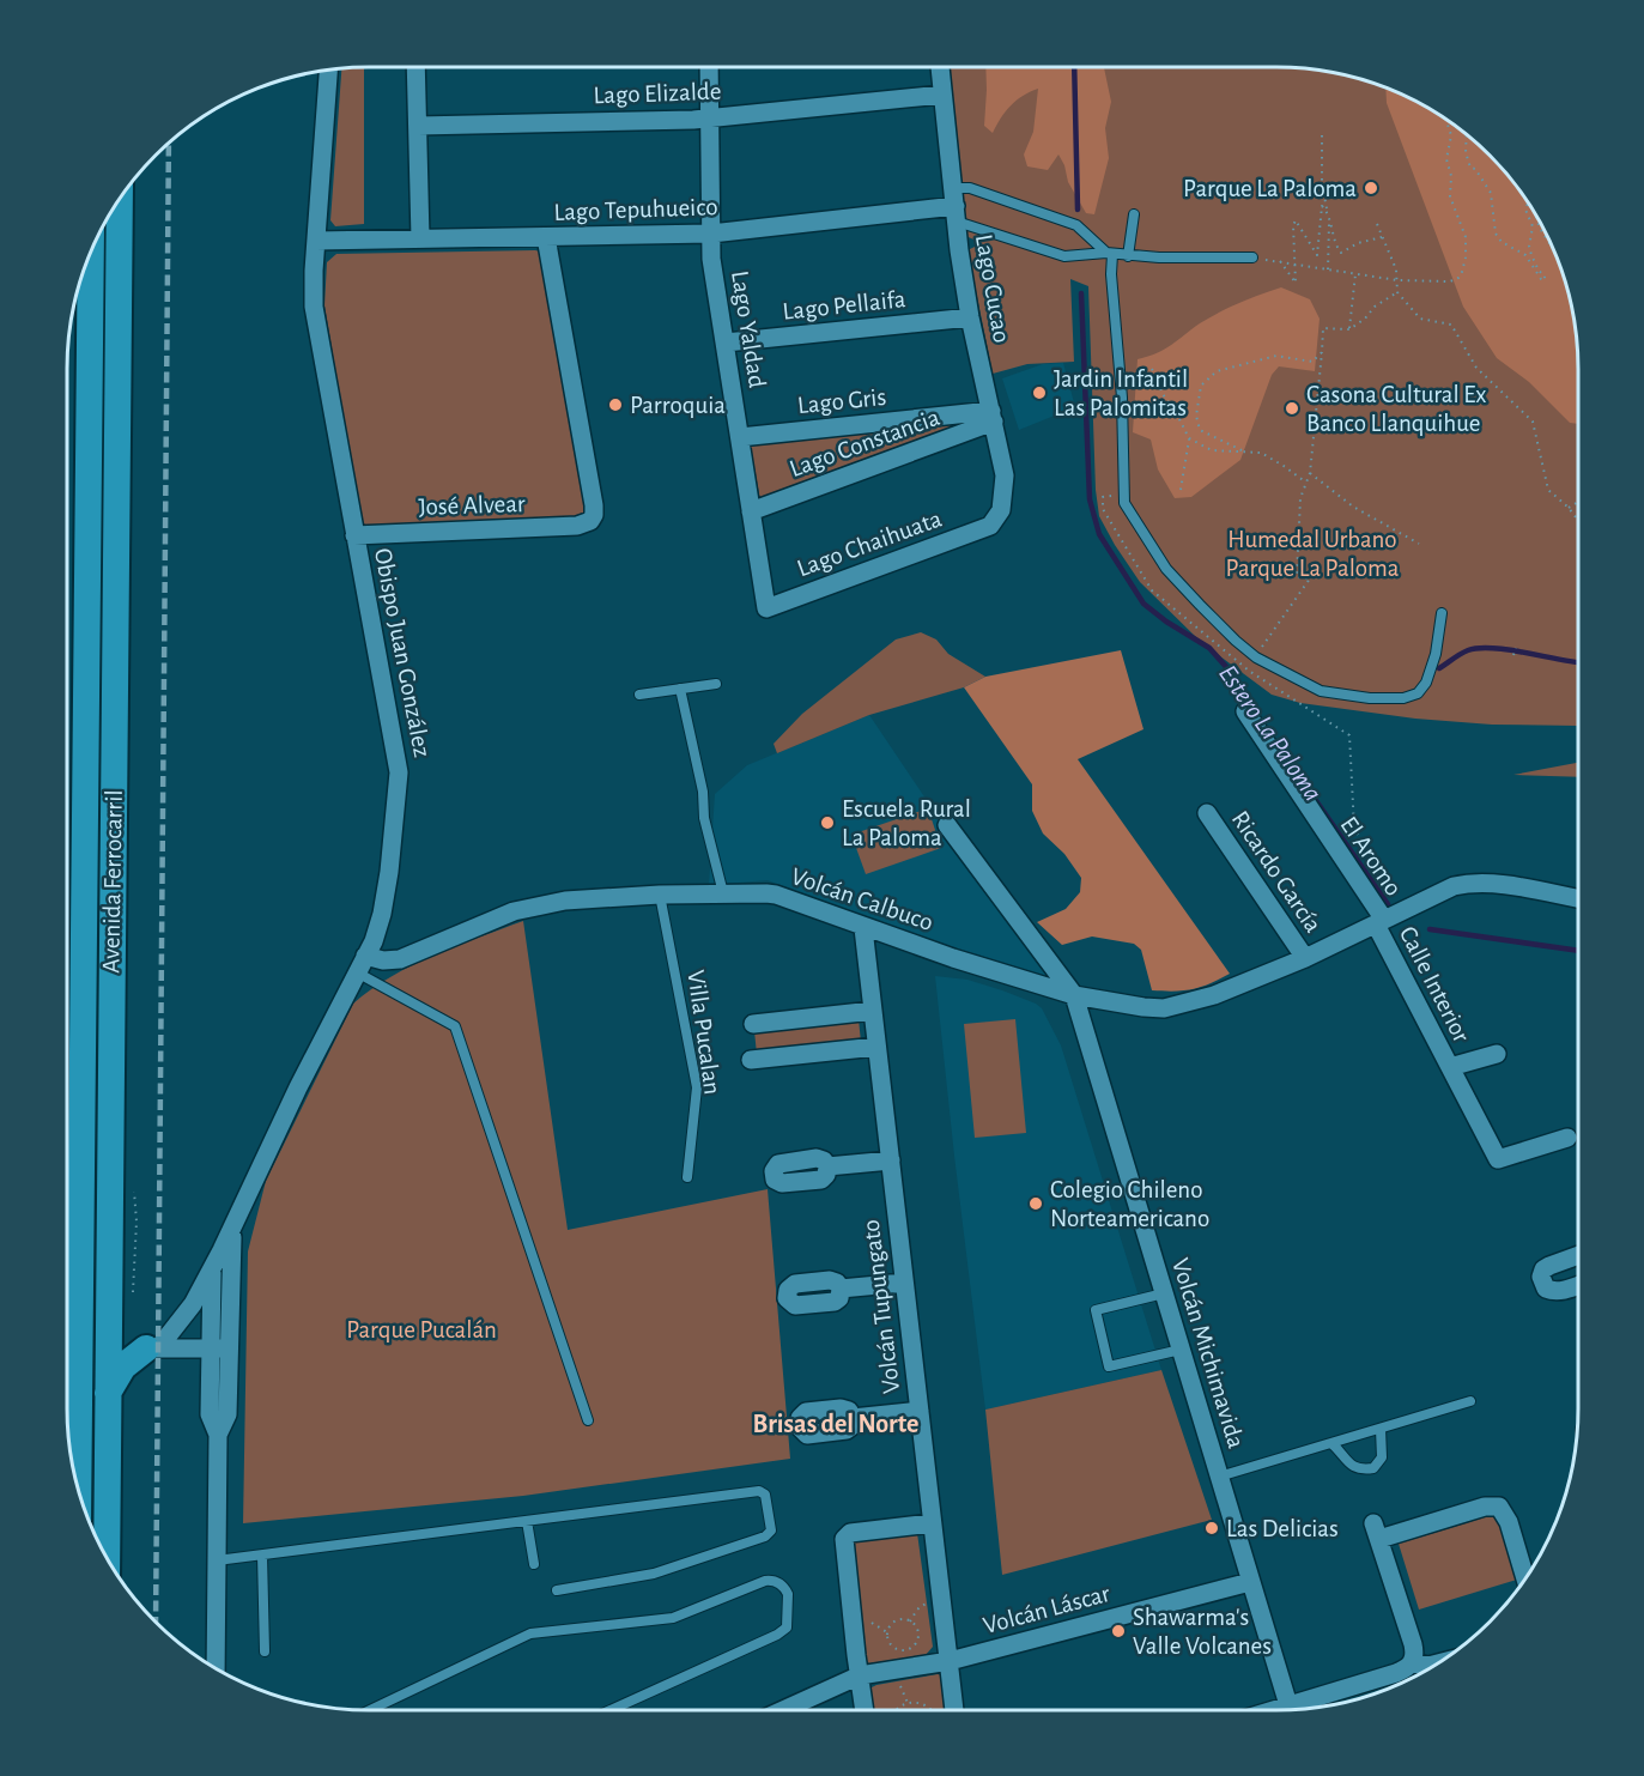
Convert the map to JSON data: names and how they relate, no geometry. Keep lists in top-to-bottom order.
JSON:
{
  "streets": {
    "main road": ["Avenida Ferrocarril"],
    "street": [
      "Lago Elizalde",
      "Lago Tepuhueico",
      "Lago Cucao",
      "Lago Pellaifa",
      "Lago Yaldad",
      "Lago Gris",
      "Lago Constancia",
      "José Alvear",
      "Lago Chaihuata",
      "Obispo Juan González",
      "El Aromo",
      "Ricardo García",
      "Volcán Calbuco",
      "Calle Interior",
      "Volcán Tupungato",
      "Volcán Michimavida",
      "Volcán Láscar"
    ],
    "lane": ["Villa Pucalan"]
  },
  "crossings": [
    ["Lago Elizalde", "Lago Cucao"],
    ["Lago Elizalde", "Lago Yaldad"],
    ["Lago Tepuhueico", "Lago Cucao"],
    ["Lago Tepuhueico", "Lago Yaldad"],
    ["Lago Tepuhueico", "José Alvear"],
    ["Lago Tepuhueico", "Obispo Juan González"],
    ["Lago Cucao", "Lago Pellaifa"],
    ["Lago Cucao", "Lago Gris"],
    ["Lago Cucao", "Lago Constancia"],
    ["Lago Cucao", "Lago Chaihuata"],
    ["Lago Pellaifa", "Lago Yaldad"],
    ["Lago Yaldad", "Lago Gris"],
    ["Lago Yaldad", "Lago Constancia"],
    ["Lago Yaldad", "Lago Chaihuata"],
    ["Lago Gris", "Lago Constancia"],
    ["José Alvear", "Obispo Juan González"],
    ["Obispo Juan González", "Volcán Calbuco"],
    ["El Aromo", "Volcán Calbuco"],
    ["El Aromo", "Calle Interior"],
    ["Ricardo García", "Volcán Calbuco"],
    ["Volcán Calbuco", "Calle Interior"],
    ["Volcán Calbuco", "Villa Pucalan"],
    ["Volcán Calbuco", "Volcán Tupungato"],
    ["Volcán Calbuco", "Volcán Michimavida"],
    ["Volcán Tupungato", "Volcán Láscar"],
    ["Volcán Michimavida", "Volcán Láscar"]
  ],
  "districts": ["Brisas del Norte"],
  "water": ["Estero La Paloma"],
  "parks": ["Humedal Urbano Parque La Paloma", "Parque Pucalán"],
  "places": [
    "Parque La Paloma",
    "Jardin Infantil Las Palomitas",
    "Parroquia",
    "Casona Cultural Ex Banco Llanquihue",
    "Escuela Rural La Paloma",
    "Colegio Chileno Norteamericano",
    "Las Delicias",
    "Shawarma's Valle Volcanes"
  ]
}
